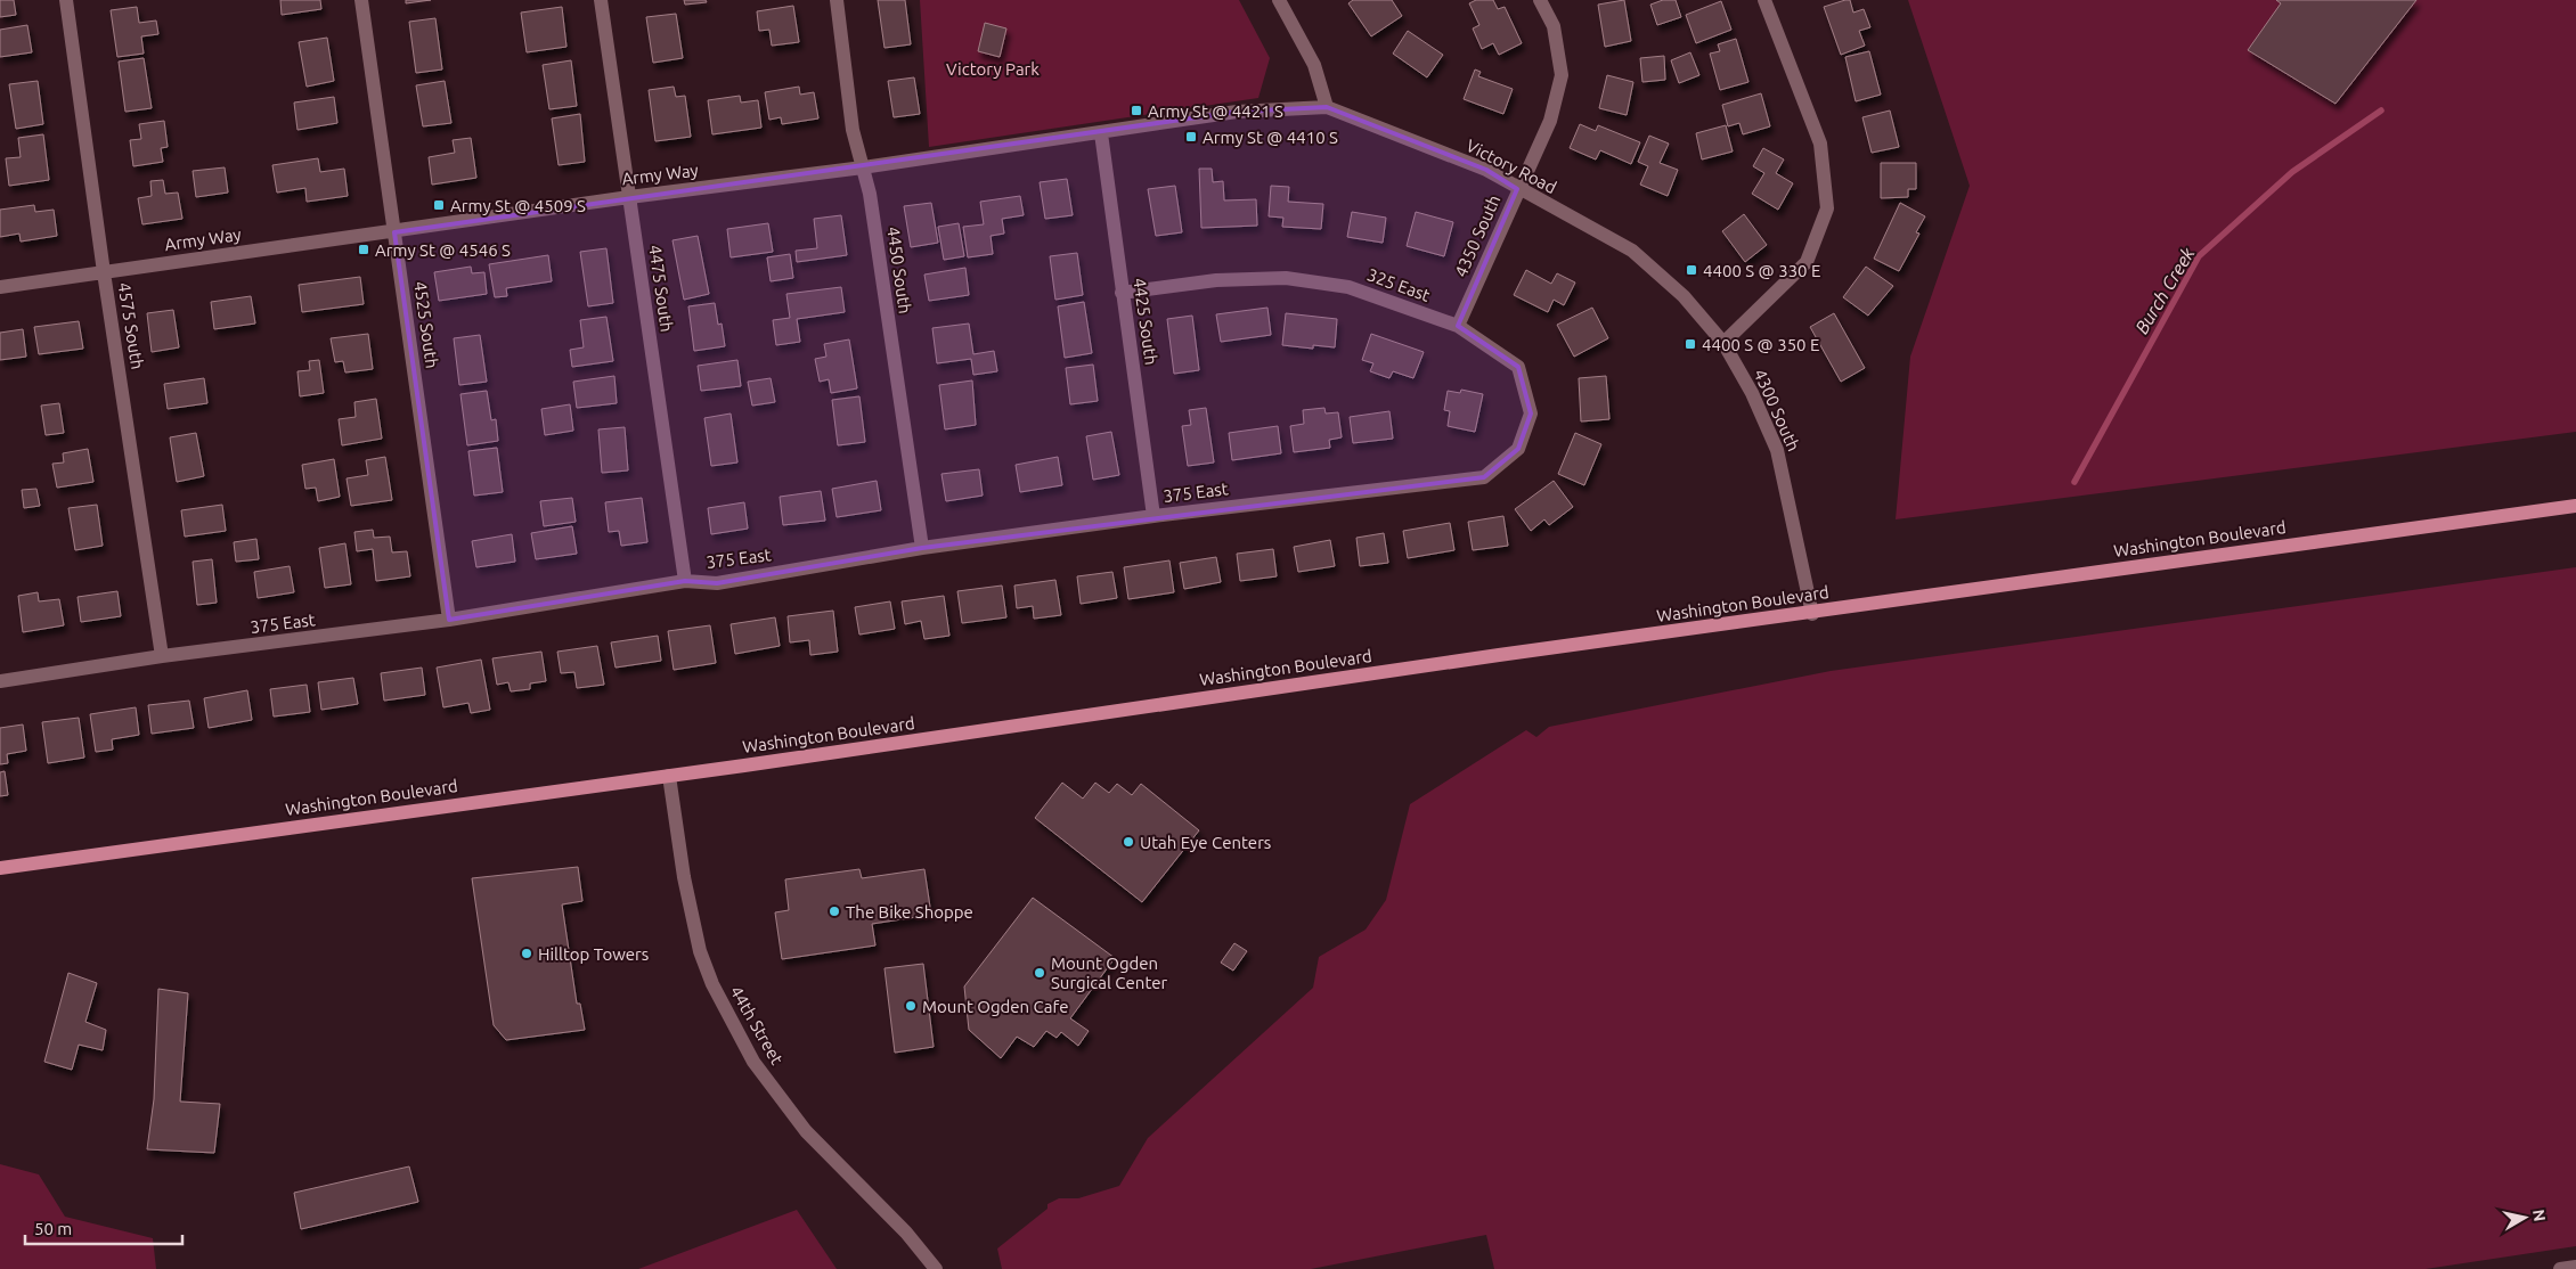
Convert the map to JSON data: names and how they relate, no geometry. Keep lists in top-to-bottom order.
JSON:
{
  "streets": {
    "main road": ["Washington Boulevard"],
    "street": [
      "Victory Road",
      "Army Way",
      "4350 South",
      "4450 South",
      "325 East",
      "4475 South",
      "4425 South",
      "4525 South",
      "4575 South",
      "4300 South",
      "375 East",
      "44th Street"
    ]
  },
  "crossings": [
    ["Victory Road", "Army Way"],
    ["Victory Road", "4350 South"],
    ["Victory Road", "4300 South"],
    ["Army Way", "4450 South"],
    ["Army Way", "4475 South"],
    ["Army Way", "4425 South"],
    ["Army Way", "4525 South"],
    ["Army Way", "4575 South"],
    ["4350 South", "325 East"],
    ["4450 South", "375 East"],
    ["325 East", "4425 South"],
    ["325 East", "375 East"],
    ["4475 South", "375 East"],
    ["4425 South", "375 East"],
    ["4525 South", "375 East"],
    ["4575 South", "375 East"],
    ["4300 South", "Washington Boulevard"],
    ["Washington Boulevard", "44th Street"]
  ],
  "water": ["Burch Creek"],
  "parks": ["Victory Park"],
  "places": {
    "transit": [
      "Army St @ 4421 S",
      "Army St @ 4410 S",
      "Army St @ 4509 S",
      "Army St @ 4546 S",
      "4400 S @ 330 E",
      "4400 S @ 350 E"
    ],
    "other": [
      "Utah Eye Centers",
      "The Bike Shoppe",
      "Hilltop Towers",
      "Mount Ogden Surgical Center",
      "Mount Ogden Cafe"
    ]
  },
  "scale_bar": "50 m",
  "north": "right"
}
